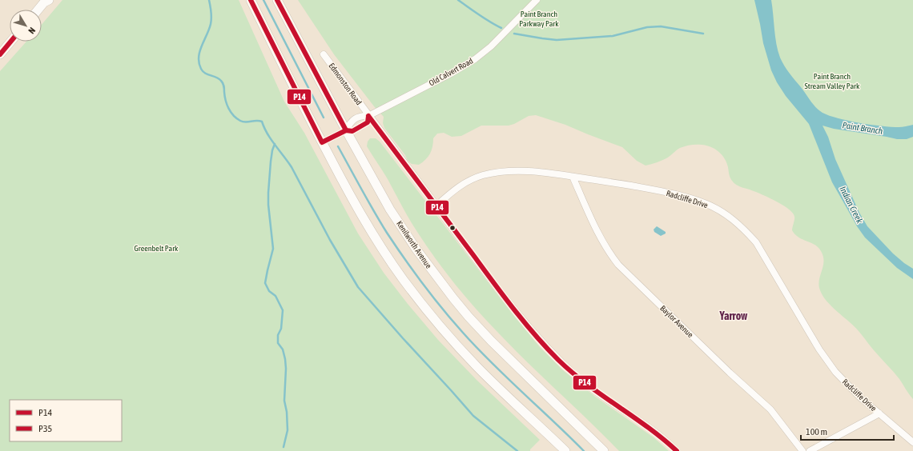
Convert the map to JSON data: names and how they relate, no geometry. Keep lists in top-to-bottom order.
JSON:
{
  "streets": {
    "main road": ["Kenilworth Avenue"],
    "street": [
      "Old Calvert Road",
      "Edmonston Road",
      "Radcliffe Drive",
      "Baylor Avenue"
    ]
  },
  "crossings": [
    ["Old Calvert Road", "Edmonston Road"],
    ["Old Calvert Road", "Kenilworth Avenue"],
    ["Edmonston Road", "Radcliffe Drive"],
    ["Radcliffe Drive", "Baylor Avenue"]
  ],
  "districts": ["Yarrow"],
  "water": ["Paint Branch", "Indian Creek"],
  "parks": ["Paint Branch Parkway Park", "Paint Branch Stream Valley Park", "Greenbelt Park"],
  "lines": ["transit line P14", "transit line P35"],
  "legend": ["P14", "P35"],
  "scale_bar": "100 m",
  "north": "bottom right"
}
